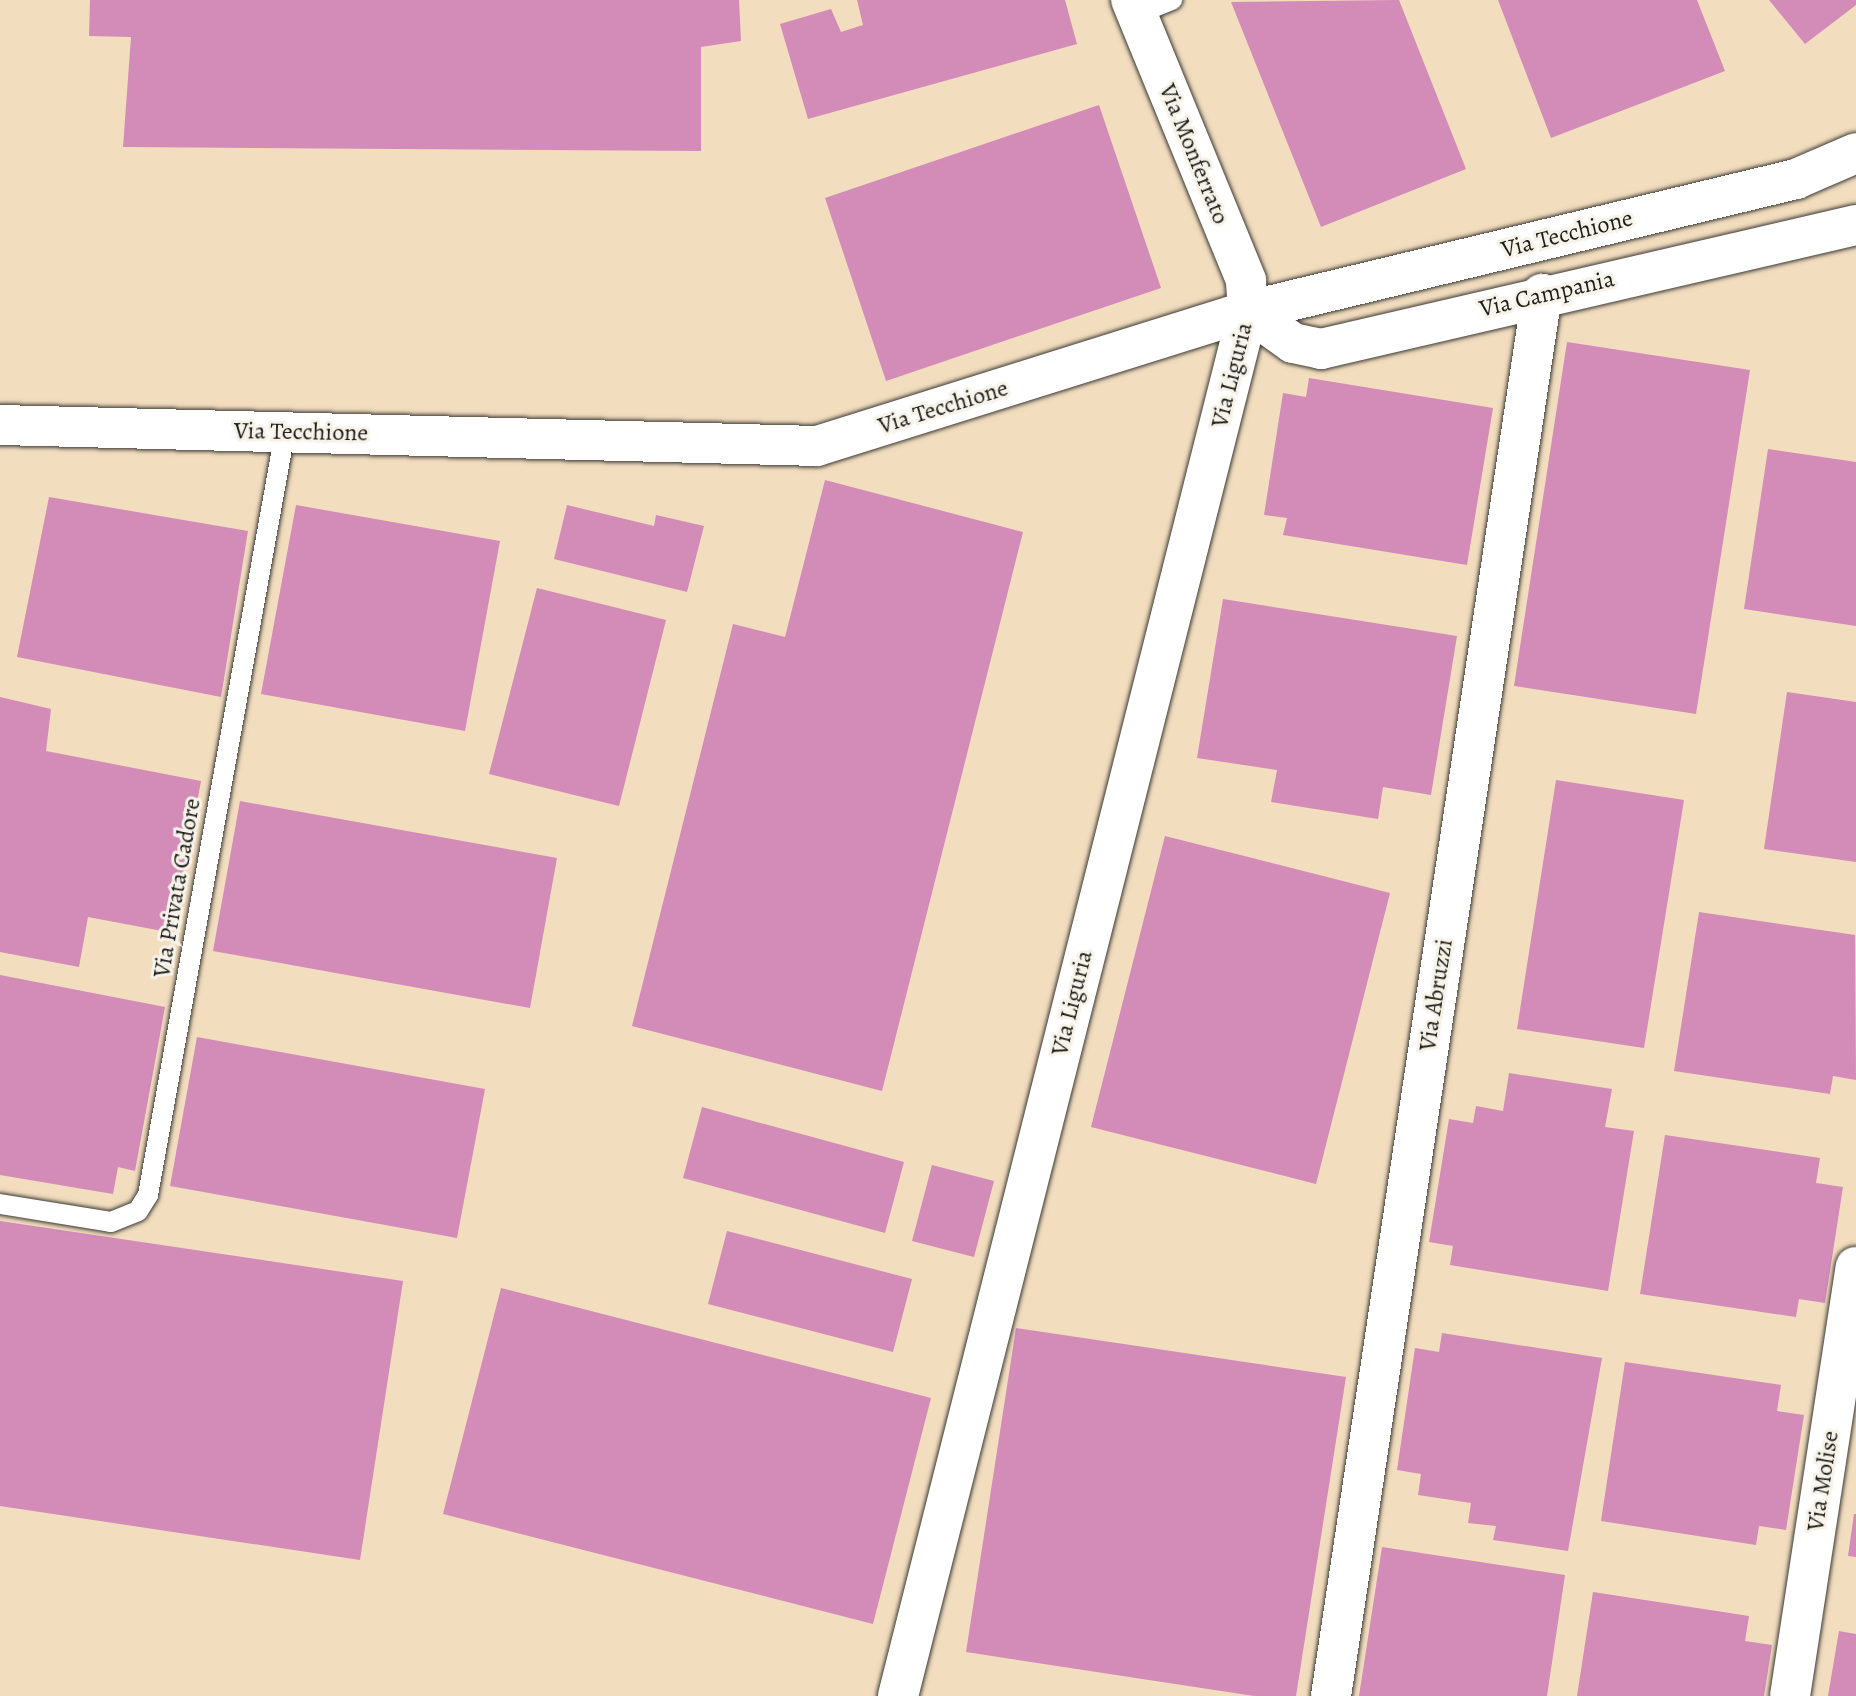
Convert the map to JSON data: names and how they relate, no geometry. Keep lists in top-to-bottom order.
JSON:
{
  "streets": {
    "street": [
      "Via Monferrato",
      "Via Tecchione",
      "Via Campania",
      "Via Liguria",
      "Via Abruzzi",
      "Via Molise"
    ],
    "lane": ["Via Privata Cadore"]
  },
  "crossings": [
    ["Via Monferrato", "Via Tecchione"],
    ["Via Monferrato", "Via Campania"],
    ["Via Monferrato", "Via Liguria"],
    ["Via Tecchione", "Via Campania"],
    ["Via Tecchione", "Via Liguria"],
    ["Via Tecchione", "Via Privata Cadore"],
    ["Via Campania", "Via Liguria"],
    ["Via Campania", "Via Abruzzi"]
  ]
}
